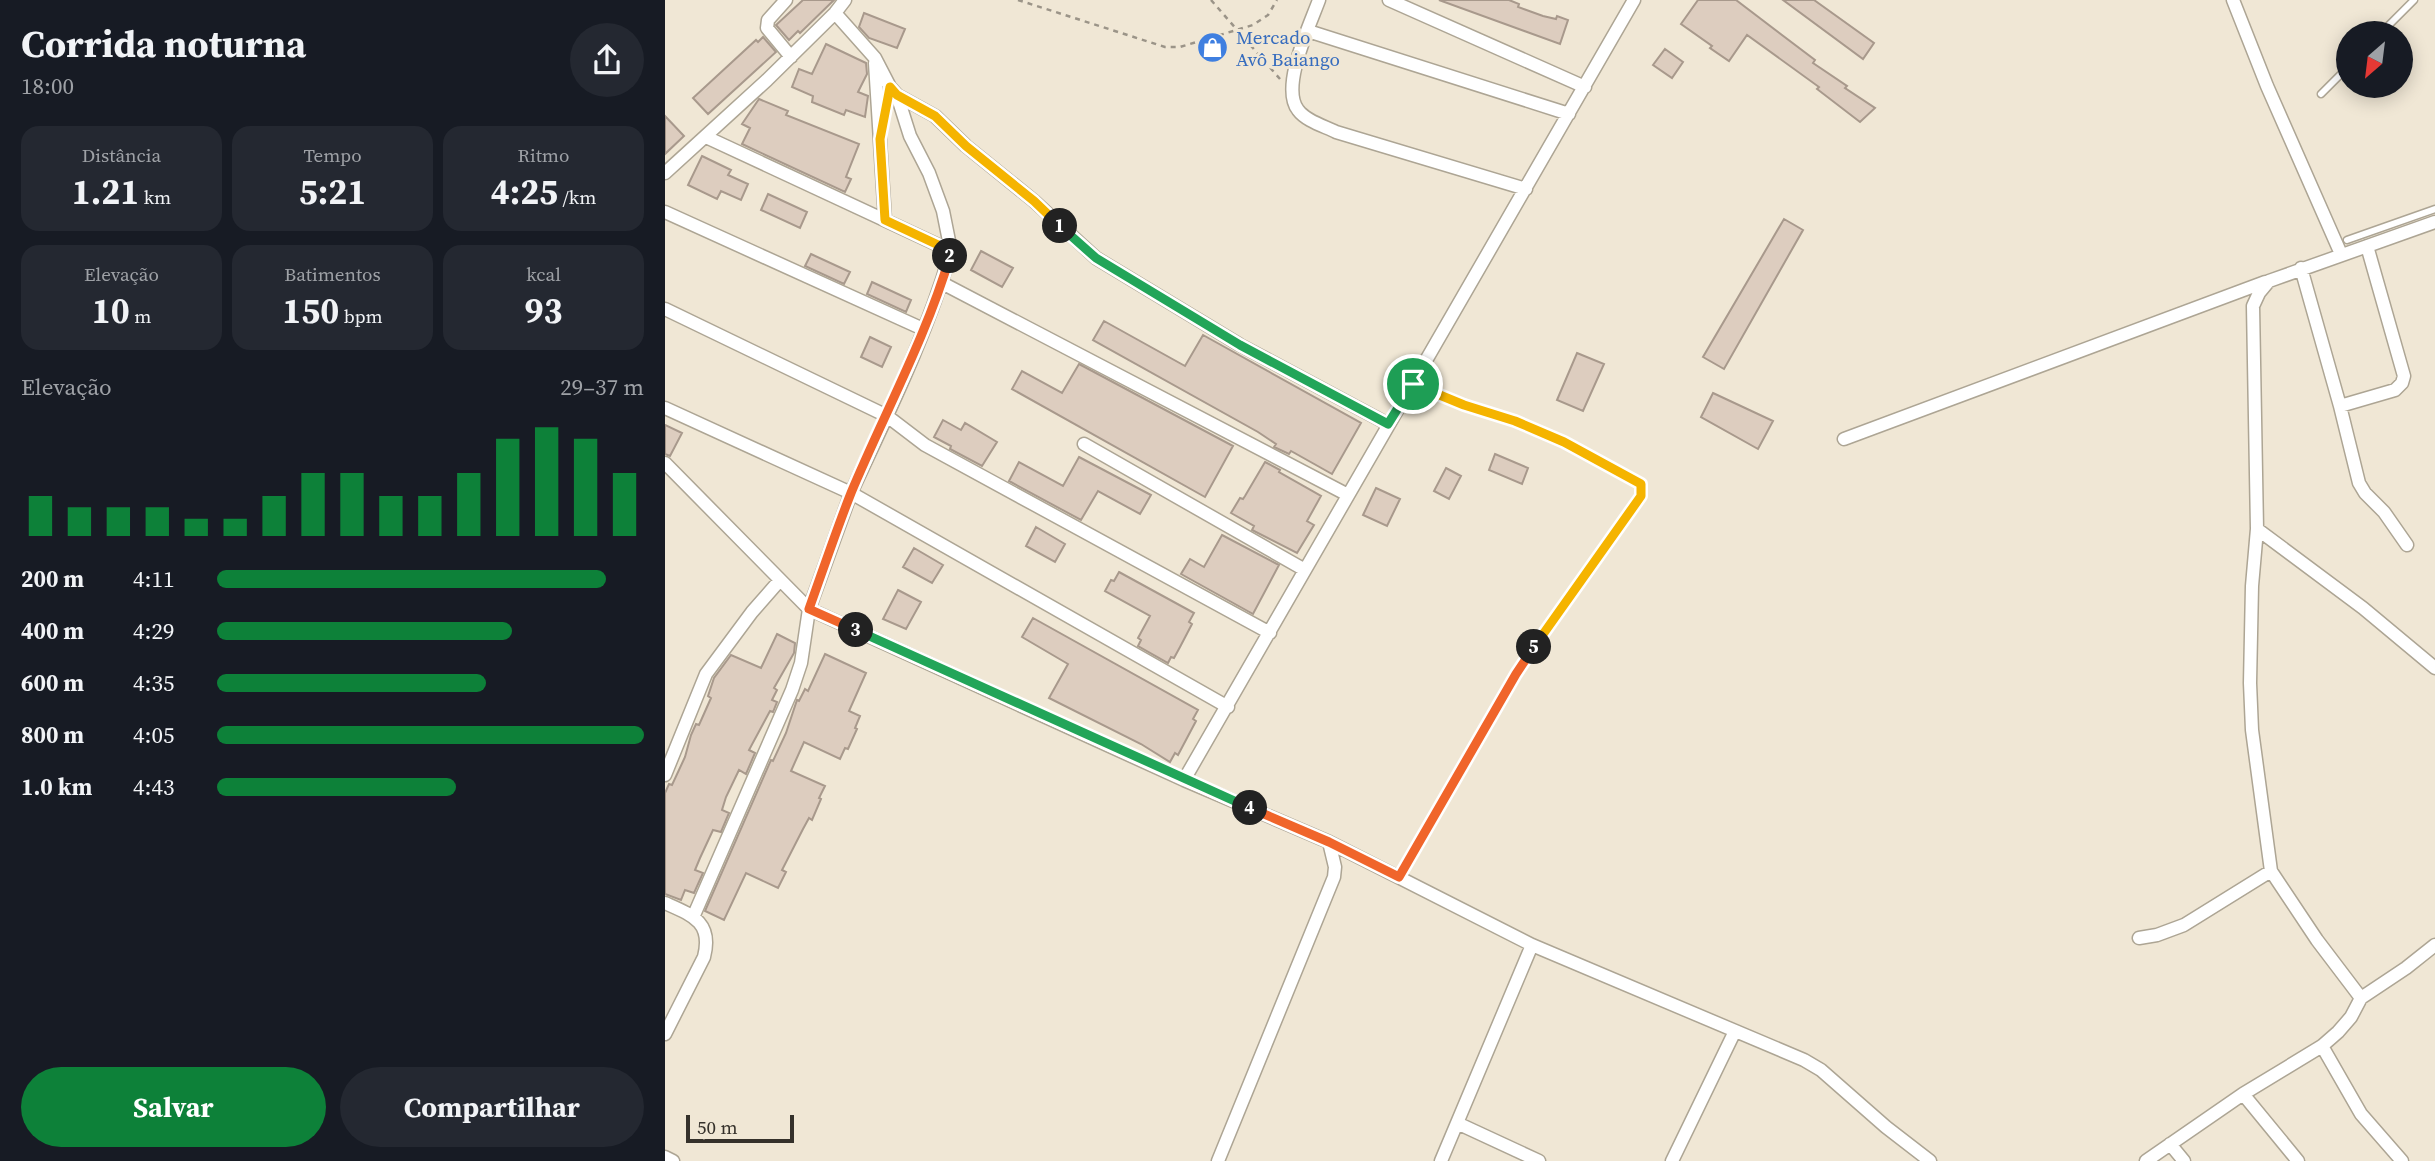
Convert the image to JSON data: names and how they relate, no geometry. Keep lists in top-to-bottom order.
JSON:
{
  "places": {
    "shop": ["Mercado Avô Baiango"]
  },
  "scale_bar": "50 m",
  "north": "bottom left",
  "page": {
    "heading": ["Corrida noturna", "18:00"],
    "stats": [
      ["Distância", "1.21 km"],
      ["Tempo", "5:21"],
      ["Ritmo", "4:25 /km"],
      ["Elevação", "10 m"],
      ["Batimentos", "150 bpm"],
      ["kcal", "93"]
    ],
    "pins": [
      "1",
      "2",
      "3",
      "5",
      "4"
    ],
    "chart": ["Elevação", "29–37 m"],
    "list": [
      {
        "name": "200 m",
        "note": "4:11"
      },
      {
        "name": "400 m",
        "note": "4:29"
      },
      {
        "name": "600 m",
        "note": "4:35"
      },
      {
        "name": "800 m",
        "note": "4:05"
      },
      {
        "name": "1.0 km",
        "note": "4:43"
      }
    ],
    "buttons": ["Salvar", "Compartilhar"],
    "scale": "50 m"
  }
}
